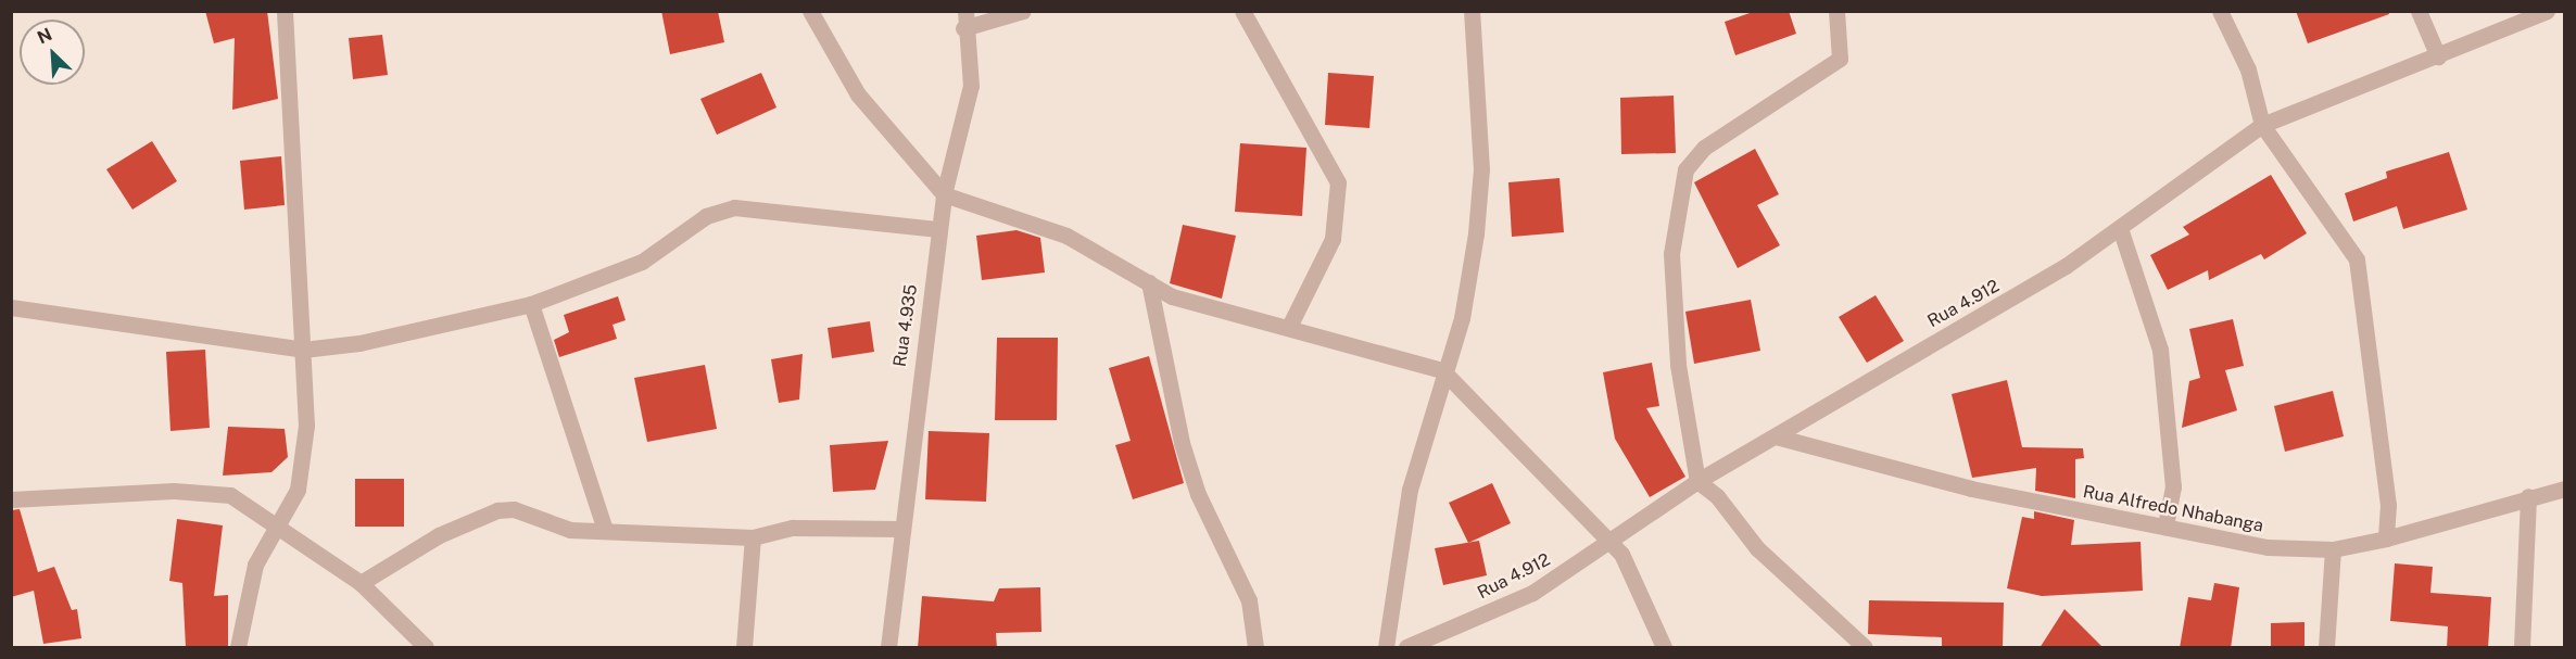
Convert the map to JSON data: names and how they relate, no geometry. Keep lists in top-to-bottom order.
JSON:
{
  "streets": {
    "street": ["Rua 4.912", "Rua 4.935", "Rua Alfredo Nhabanga"]
  },
  "crossings": [
    ["Rua 4.912", "Rua Alfredo Nhabanga"]
  ],
  "north": "top left"
}
